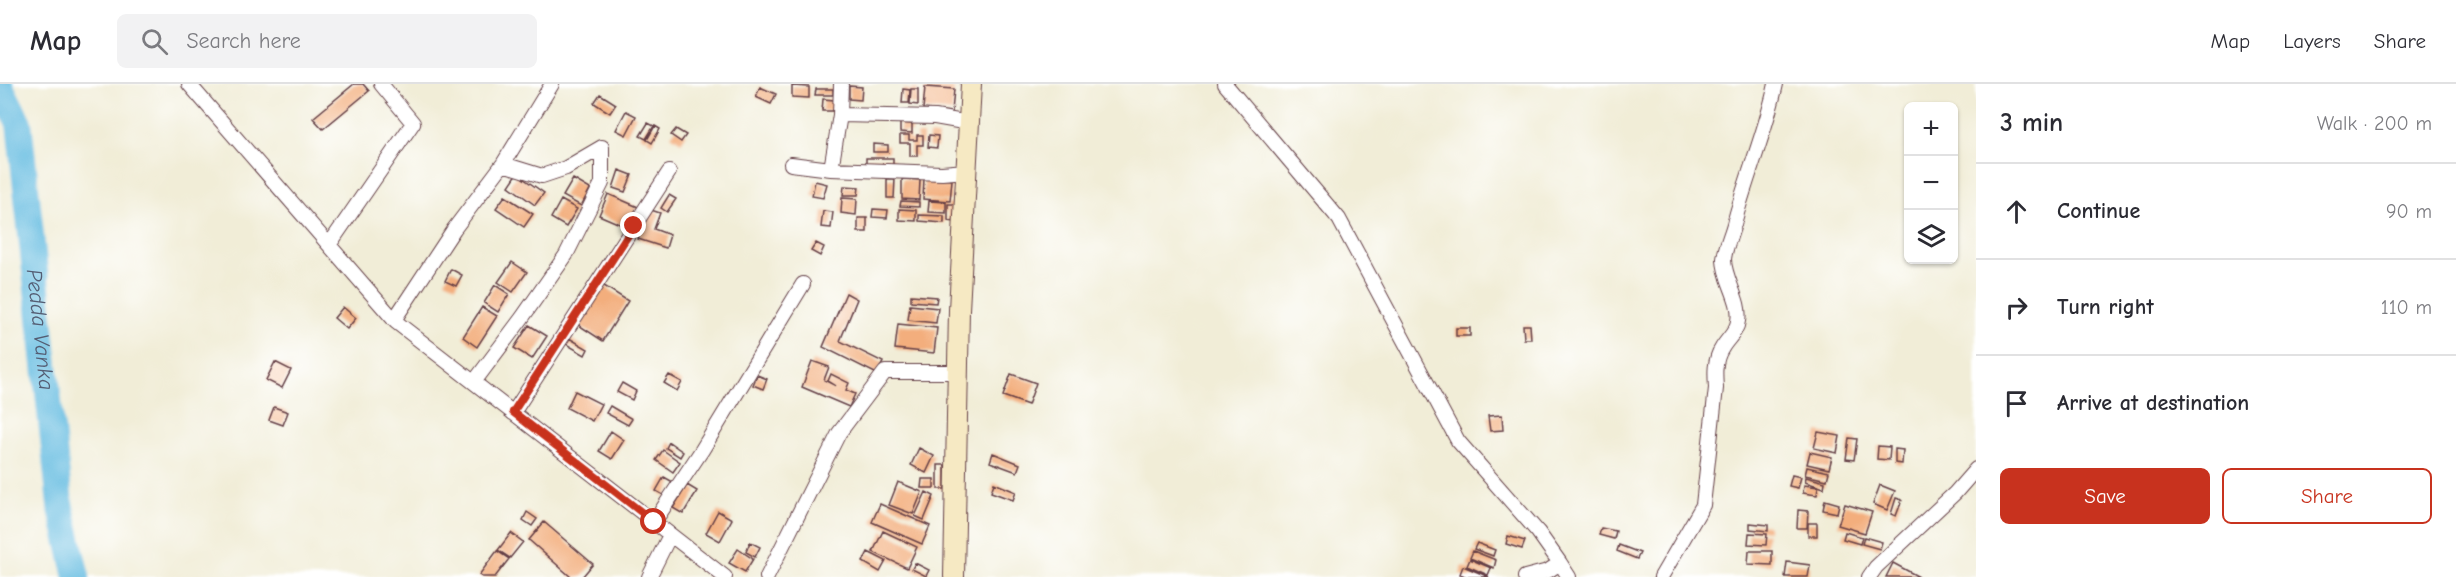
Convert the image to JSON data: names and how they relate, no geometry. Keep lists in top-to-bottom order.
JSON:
{
  "water": ["Pedda Vanka"],
  "page": {
    "header": "Map",
    "search": "Search here",
    "nav": ["Map", "Layers", "Share"],
    "heading": ["3 min", "Walk · 200 m"],
    "map_buttons": ["+", "−"],
    "list": [
      ["Continue", "90 m"],
      ["Turn right", "110 m"],
      "Arrive at destination"
    ],
    "buttons": ["Save", "Share"]
  }
}
